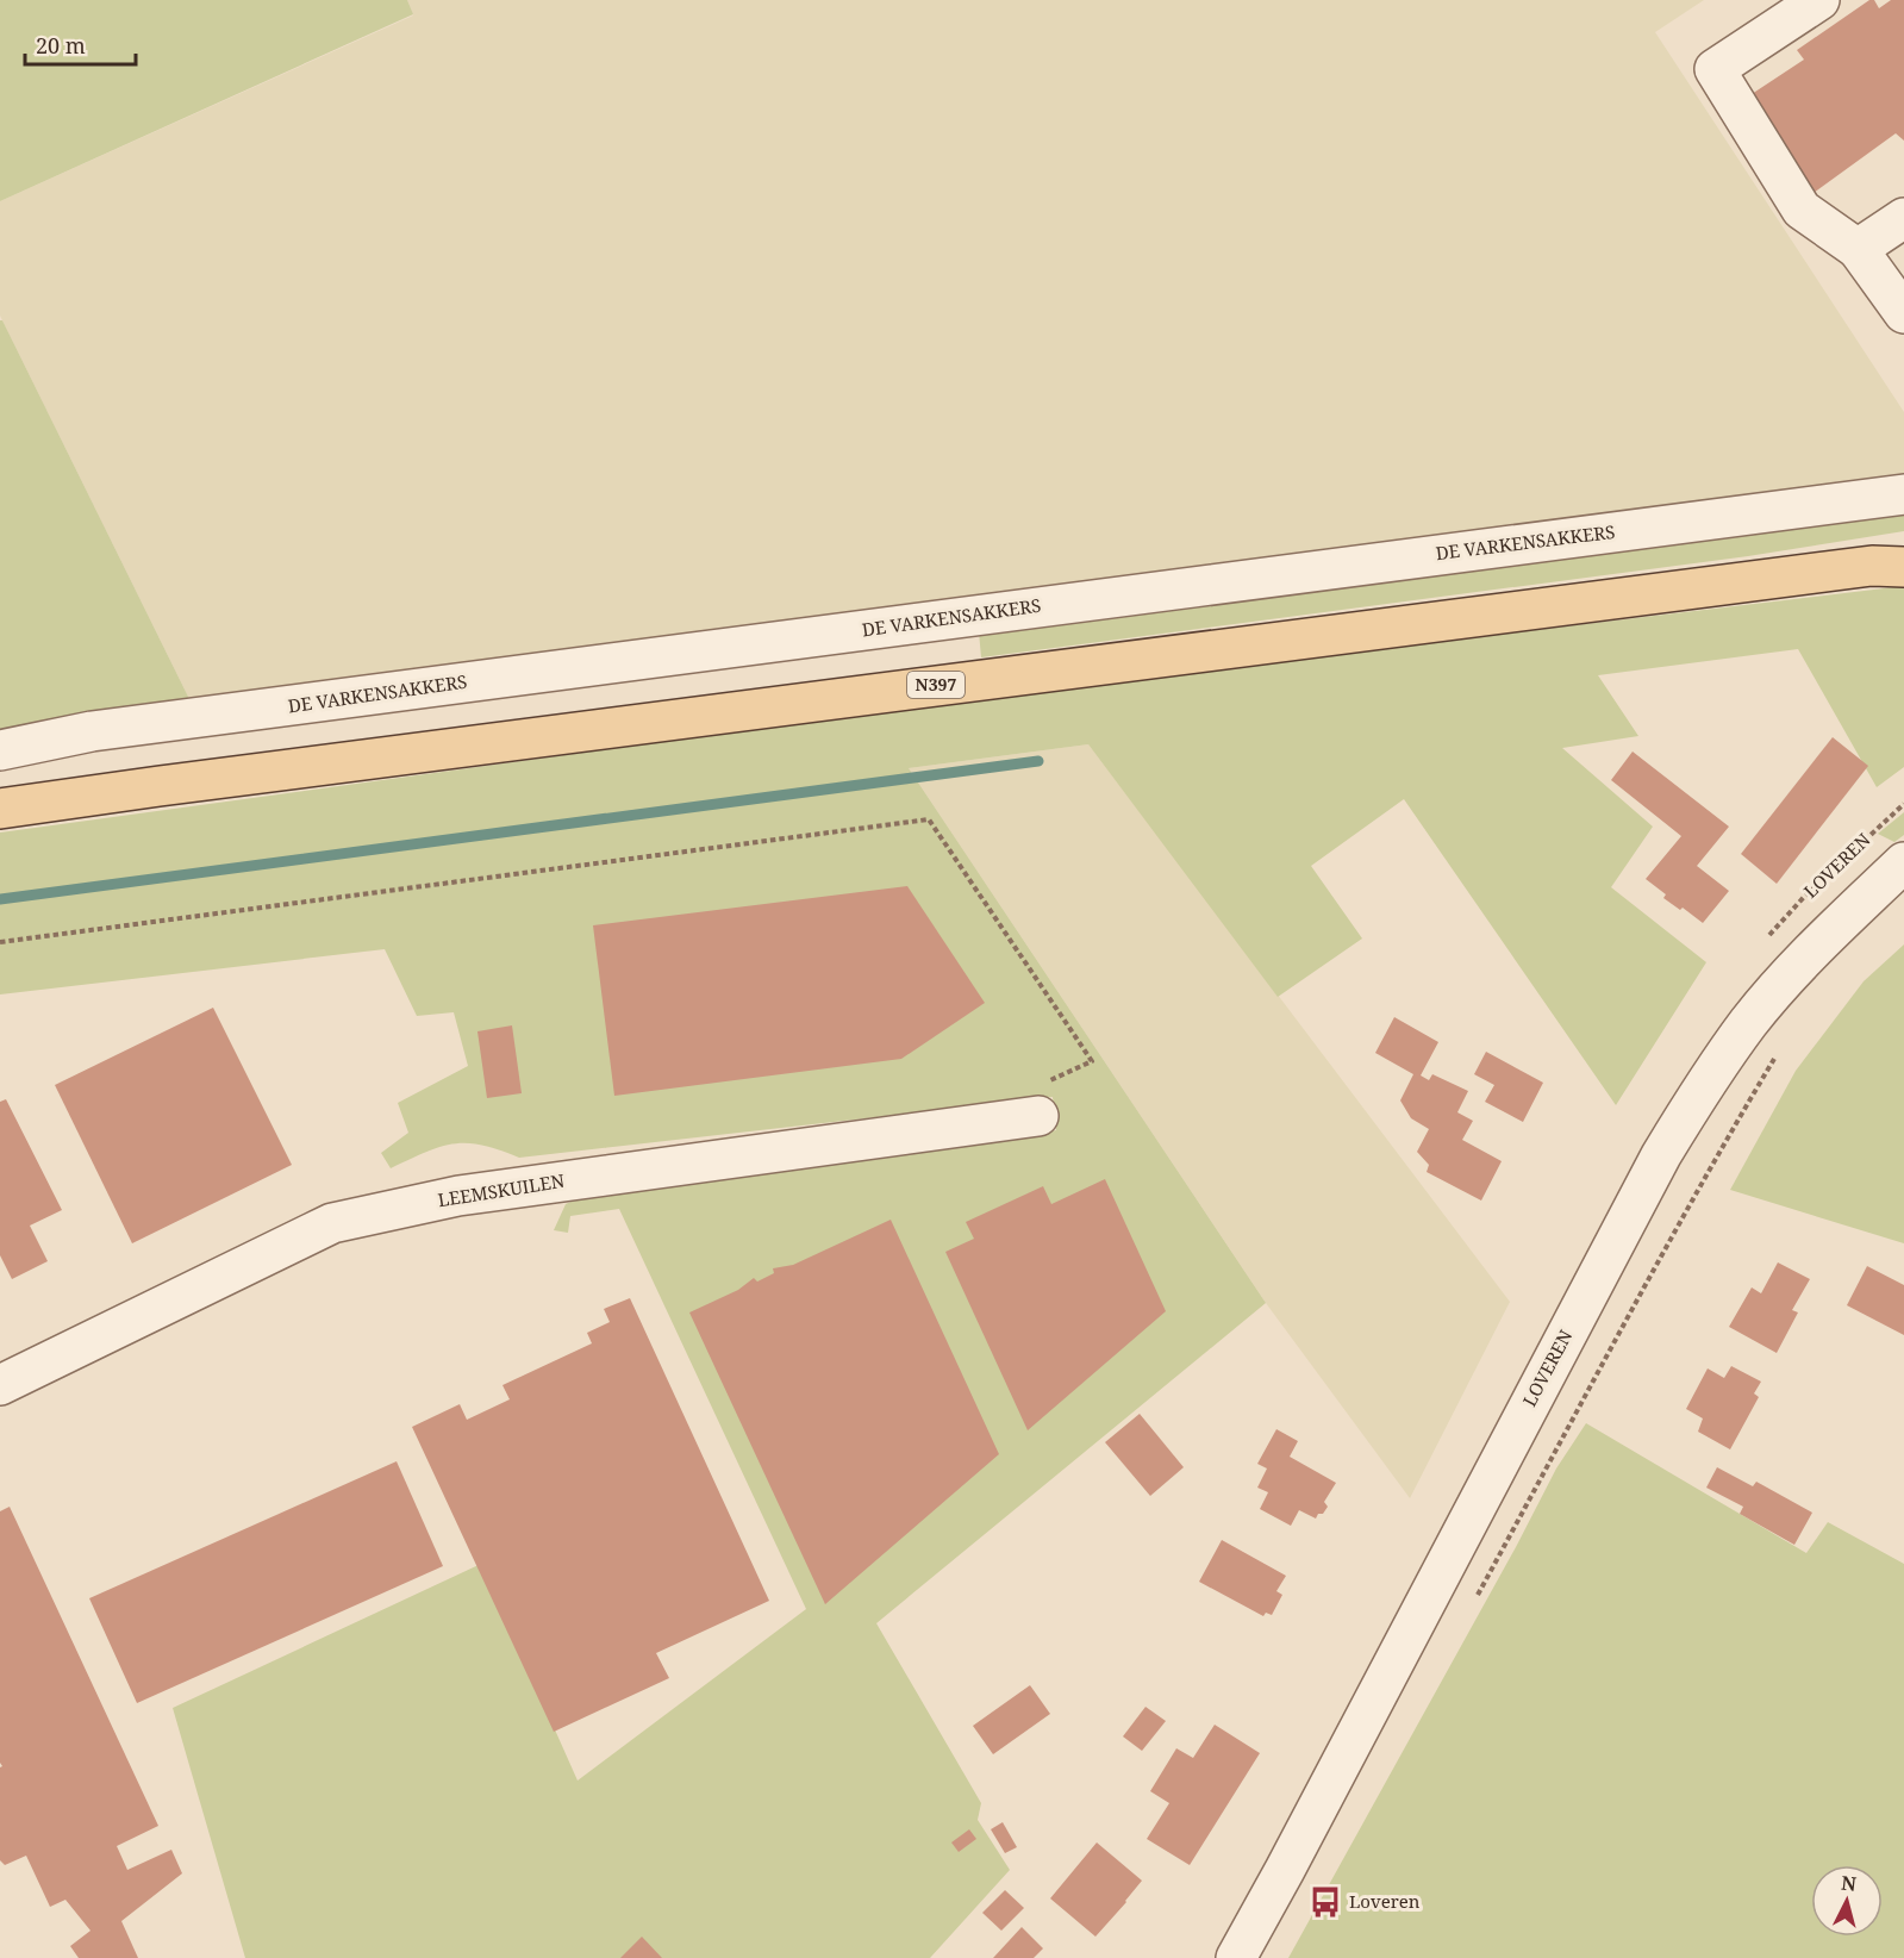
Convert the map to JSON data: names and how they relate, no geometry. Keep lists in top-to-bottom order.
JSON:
{
  "streets": {
    "main road": ["N397"],
    "street": ["DE VARKENSAKKERS", "LOVEREN", "LEEMSKUILEN"]
  },
  "places": {
    "bus stop": ["Loveren"]
  },
  "scale_bar": "20 m",
  "north": "top"
}
